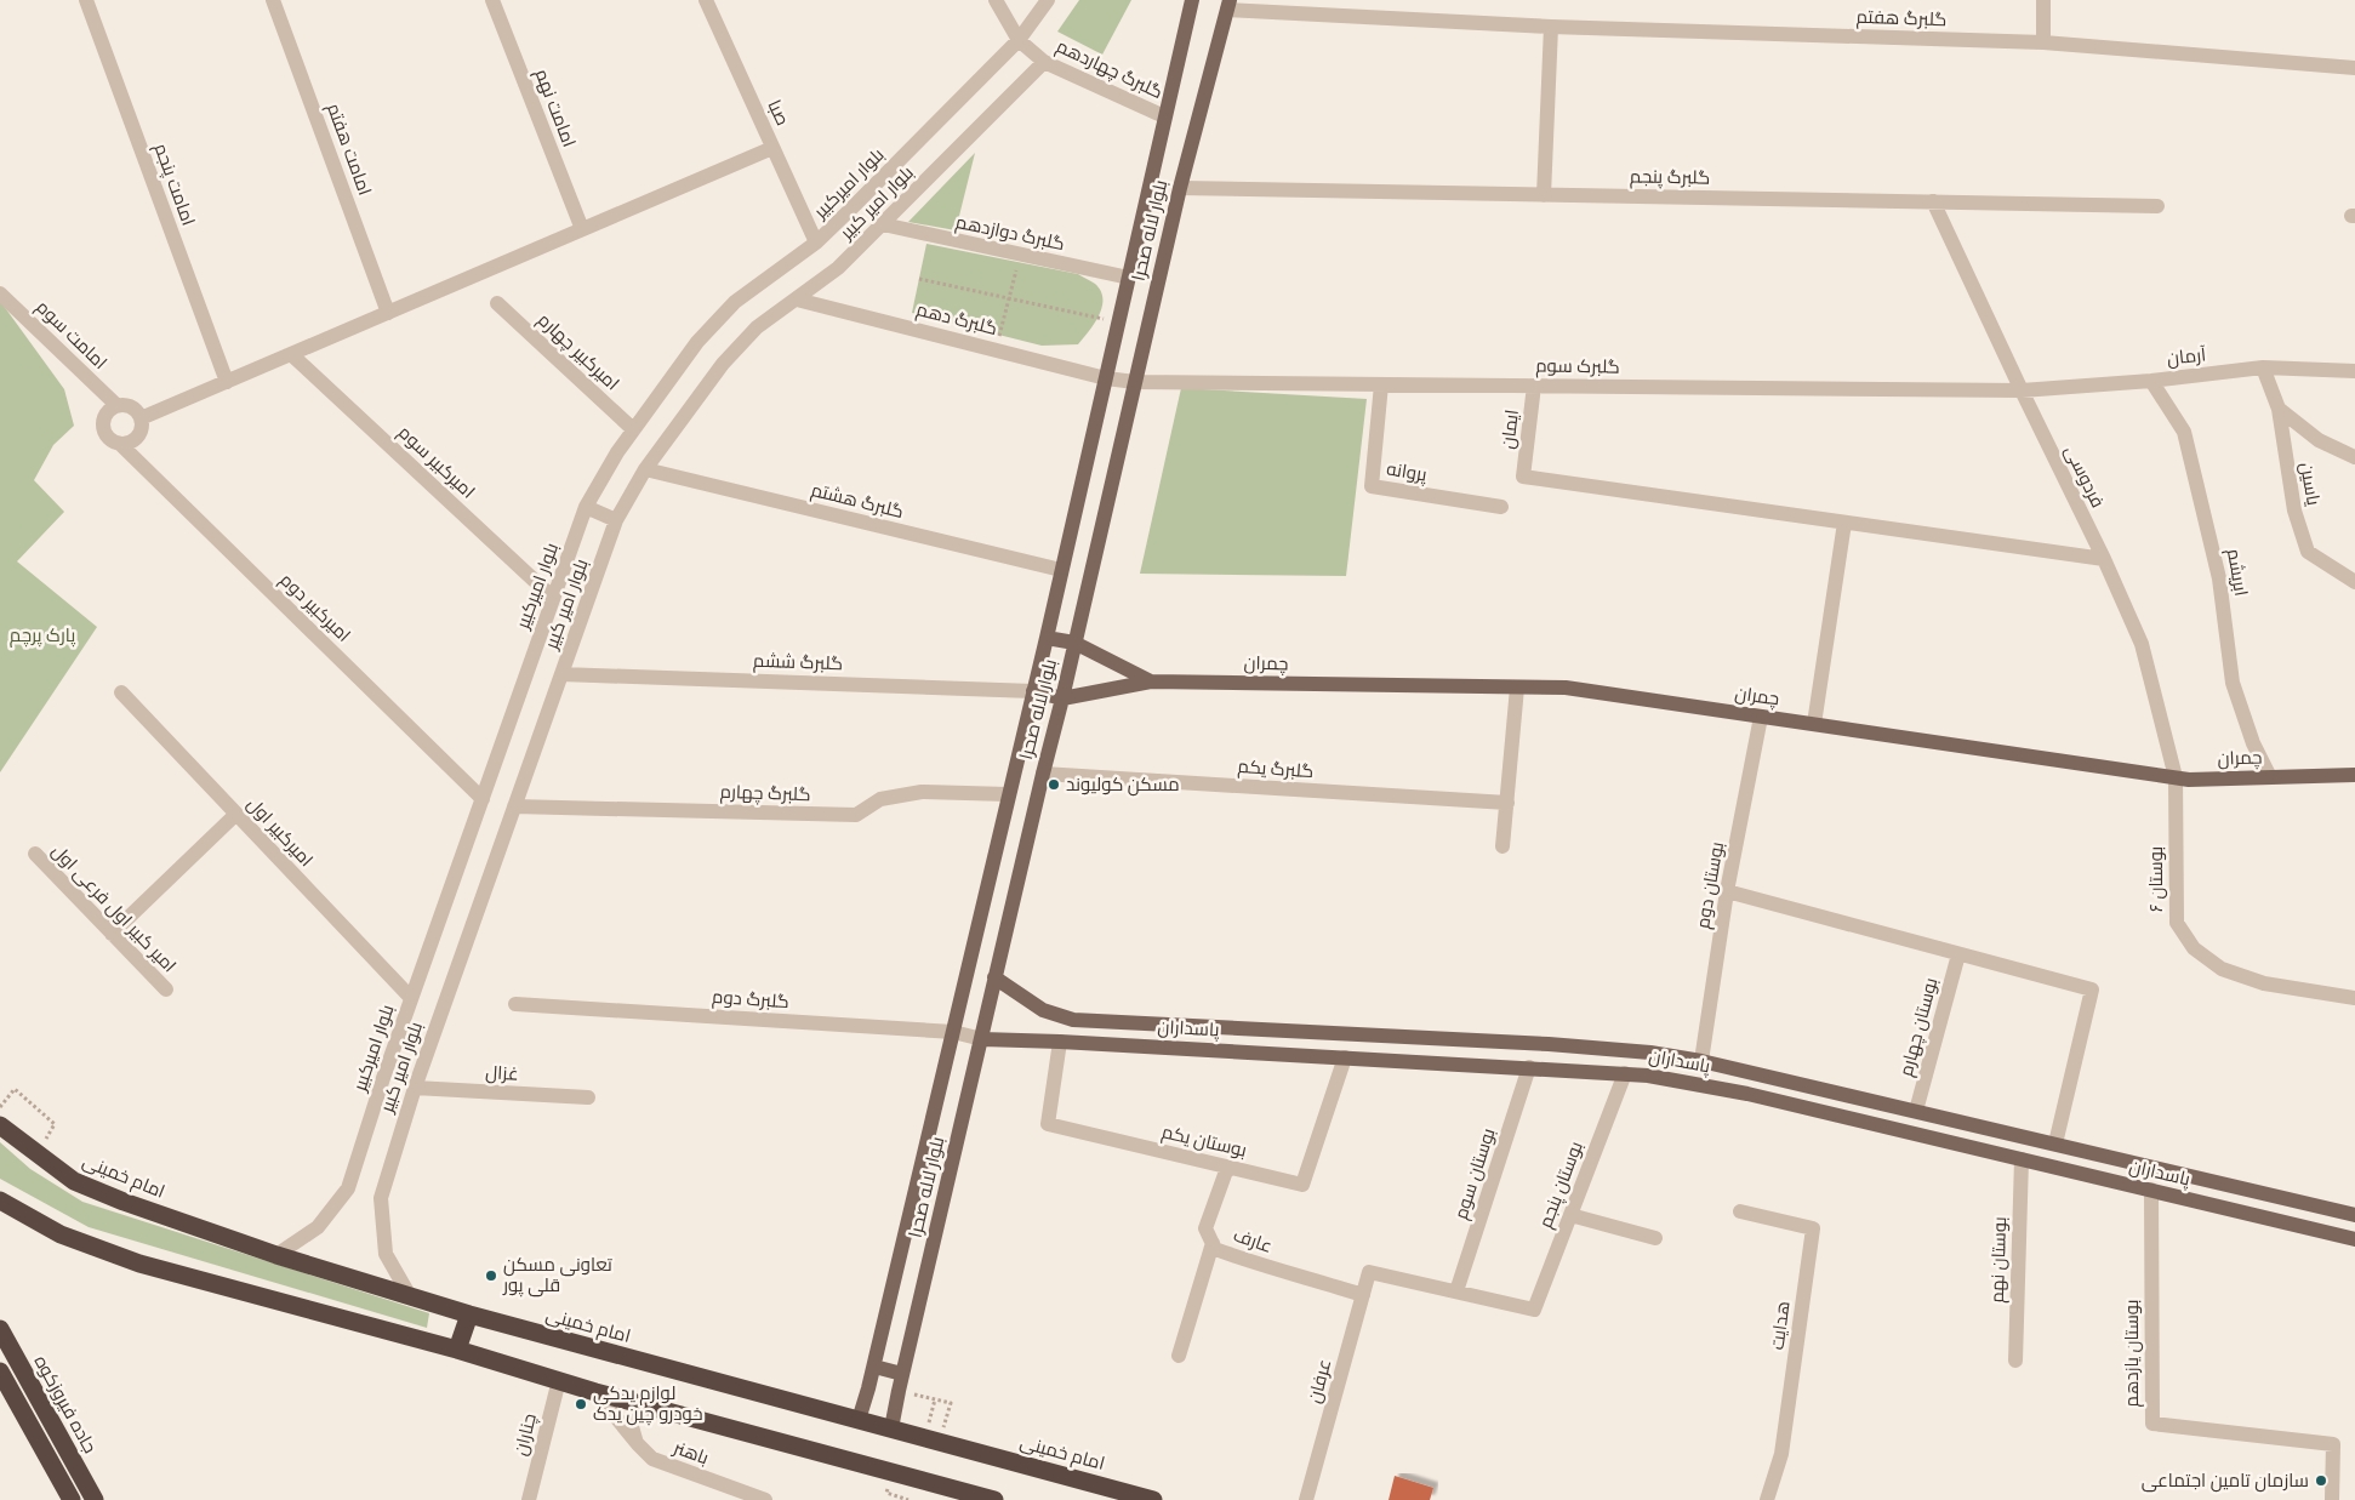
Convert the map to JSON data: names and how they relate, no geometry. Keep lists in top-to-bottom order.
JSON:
{
  "streets": {
    "highway": ["امام خمینی", "جاده فیروزکوه"],
    "main road": ["بلوار لاله صحرا", "چمران", "پاسداران"],
    "street": [
      "گلبرگ هفتم",
      "گلبرگ چهاردهم",
      "امامت نهم",
      "صبا",
      "امامت هفتم",
      "گلبرگ پنجم",
      "بلوار امیرکبیر",
      "امامت پنجم",
      "بلوار امیر کبیر",
      "گلبرگ دوازدهم",
      "گلبرگ دهم",
      "امامت سوم",
      "امیرکبیر چهارم",
      "آرمان",
      "گلبرک سوم",
      "ایمان",
      "امیرکبیر سوم",
      "پروانه",
      "فردوسی",
      "یاسین",
      "گلبرگ هشتم",
      "ابریشم",
      "امیرکبیر دوم",
      "گلبرگ ششم",
      "گلبرگ یکم",
      "گلبرگ چهارم",
      "امیرکبیر اول",
      "بوستان ۶",
      "بوستان دوم",
      "امیر کبیر اول فرعی اول",
      "گلبرگ دوم",
      "بوستان چهارم",
      "غزال",
      "بوستان یکم",
      "بوستان سوم",
      "بوستان پنجم",
      "عارف",
      "بوستان نهم",
      "هدایت",
      "بوستان یازدهم",
      "عرفان",
      "چناران",
      "باهنر"
    ]
  },
  "crossings": [
    ["گلبرگ هفتم", "بلوار لاله صحرا"],
    ["گلبرگ چهاردهم", "بلوار امیرکبیر"],
    ["گلبرگ چهاردهم", "بلوار امیر کبیر"],
    ["گلبرگ چهاردهم", "بلوار لاله صحرا"],
    ["صبا", "بلوار امیرکبیر"],
    ["گلبرگ پنجم", "بلوار لاله صحرا"],
    ["گلبرگ پنجم", "فردوسی"],
    ["بلوار امیرکبیر", "امیرکبیر چهارم"],
    ["بلوار امیرکبیر", "امیرکبیر سوم"],
    ["بلوار امیرکبیر", "امیرکبیر دوم"],
    ["بلوار امیرکبیر", "امیرکبیر اول"],
    ["بلوار امیرکبیر", "امام خمینی"],
    ["بلوار امیر کبیر", "گلبرگ دوازدهم"],
    ["بلوار امیر کبیر", "گلبرگ دهم"],
    ["بلوار امیر کبیر", "گلبرگ هشتم"],
    ["بلوار امیر کبیر", "گلبرگ ششم"],
    ["بلوار امیر کبیر", "گلبرگ چهارم"],
    ["بلوار امیر کبیر", "غزال"],
    ["بلوار امیر کبیر", "امام خمینی"],
    ["بلوار لاله صحرا", "گلبرگ دوازدهم"],
    ["بلوار لاله صحرا", "گلبرگ دهم"],
    ["بلوار لاله صحرا", "گلبرک سوم"],
    ["بلوار لاله صحرا", "گلبرگ هشتم"],
    ["بلوار لاله صحرا", "گلبرگ ششم"],
    ["بلوار لاله صحرا", "چمران"],
    ["بلوار لاله صحرا", "گلبرگ یکم"],
    ["بلوار لاله صحرا", "گلبرگ چهارم"],
    ["بلوار لاله صحرا", "گلبرگ دوم"],
    ["بلوار لاله صحرا", "پاسداران"],
    ["بلوار لاله صحرا", "امام خمینی"],
    ["گلبرگ دهم", "گلبرک سوم"],
    ["امامت سوم", "امیرکبیر دوم"],
    ["آرمان", "گلبرک سوم"],
    ["آرمان", "فردوسی"],
    ["آرمان", "یاسین"],
    ["آرمان", "ابریشم"],
    ["گلبرک سوم", "ایمان"],
    ["گلبرک سوم", "پروانه"],
    ["گلبرک سوم", "فردوسی"],
    ["فردوسی", "چمران"],
    ["فردوسی", "بوستان ۶"],
    ["ابریشم", "چمران"],
    ["گلبرگ ششم", "چمران"],
    ["چمران", "بوستان ۶"],
    ["چمران", "بوستان دوم"],
    ["بوستان دوم", "پاسداران"],
    ["گلبرگ دوم", "پاسداران"],
    ["بوستان چهارم", "پاسداران"],
    ["پاسداران", "بوستان یکم"],
    ["پاسداران", "بوستان سوم"],
    ["پاسداران", "بوستان پنجم"],
    ["پاسداران", "بوستان نهم"],
    ["پاسداران", "بوستان یازدهم"],
    ["بوستان یکم", "عارف"],
    ["بوستان سوم", "بوستان پنجم"],
    ["بوستان سوم", "عرفان"],
    ["بوستان پنجم", "عرفان"],
    ["عارف", "عرفان"]
  ],
  "parks": ["پارک پرچم"],
  "places": [
    "مسکن کولیوند",
    "تعاونی مسکن قلی پور",
    "لوازم یدکی خودرو چین یدک",
    "سازمان تامین اجتماعی"
  ]
}
